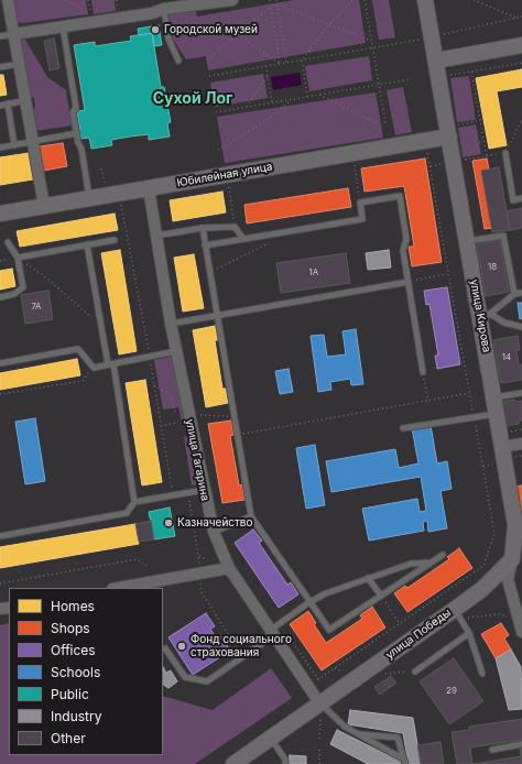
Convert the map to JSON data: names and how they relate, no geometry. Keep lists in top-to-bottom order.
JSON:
{
  "streets": {
    "street": [
      "Юбилейная улица",
      "улица Кирова",
      "улица Гагарина",
      "улица Победы"
    ]
  },
  "crossings": [
    ["Юбилейная улица", "улица Кирова"],
    ["Юбилейная улица", "улица Гагарина"],
    ["улица Кирова", "улица Победы"],
    ["улица Гагарина", "улица Победы"]
  ],
  "districts": ["Сухой Лог"],
  "places": ["Городской музей", "Казначейство", "Фонд социального страхования"],
  "house_numbers": [
    "18",
    "1А",
    "7А",
    "14",
    "29"
  ],
  "legend": [
    "Homes",
    "Shops",
    "Offices",
    "Schools",
    "Public",
    "Industry",
    "Other"
  ]
}
